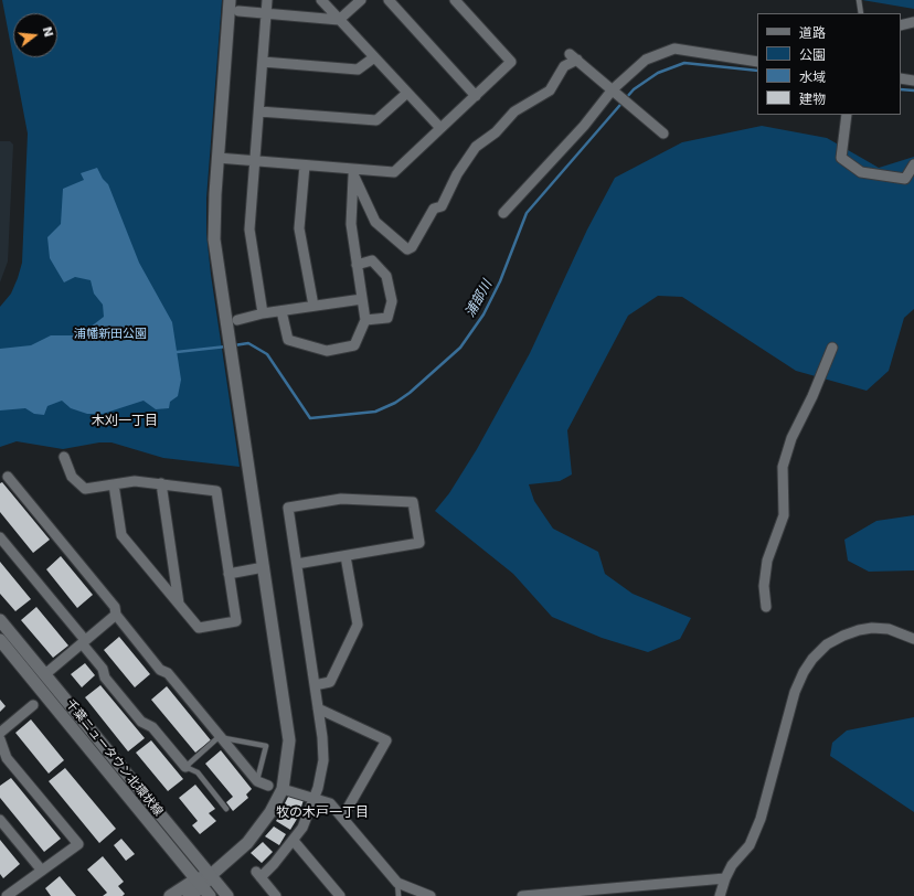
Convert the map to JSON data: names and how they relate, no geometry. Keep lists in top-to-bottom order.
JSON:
{
  "streets": {
    "street": ["千葉ニュータウン北環状線"]
  },
  "districts": ["木刈一丁目", "牧の木戸一丁目"],
  "water": ["浦部川"],
  "parks": ["浦幡新田公園"],
  "legend": [
    "道路",
    "公園",
    "水域",
    "建物"
  ],
  "north": "right"
}
